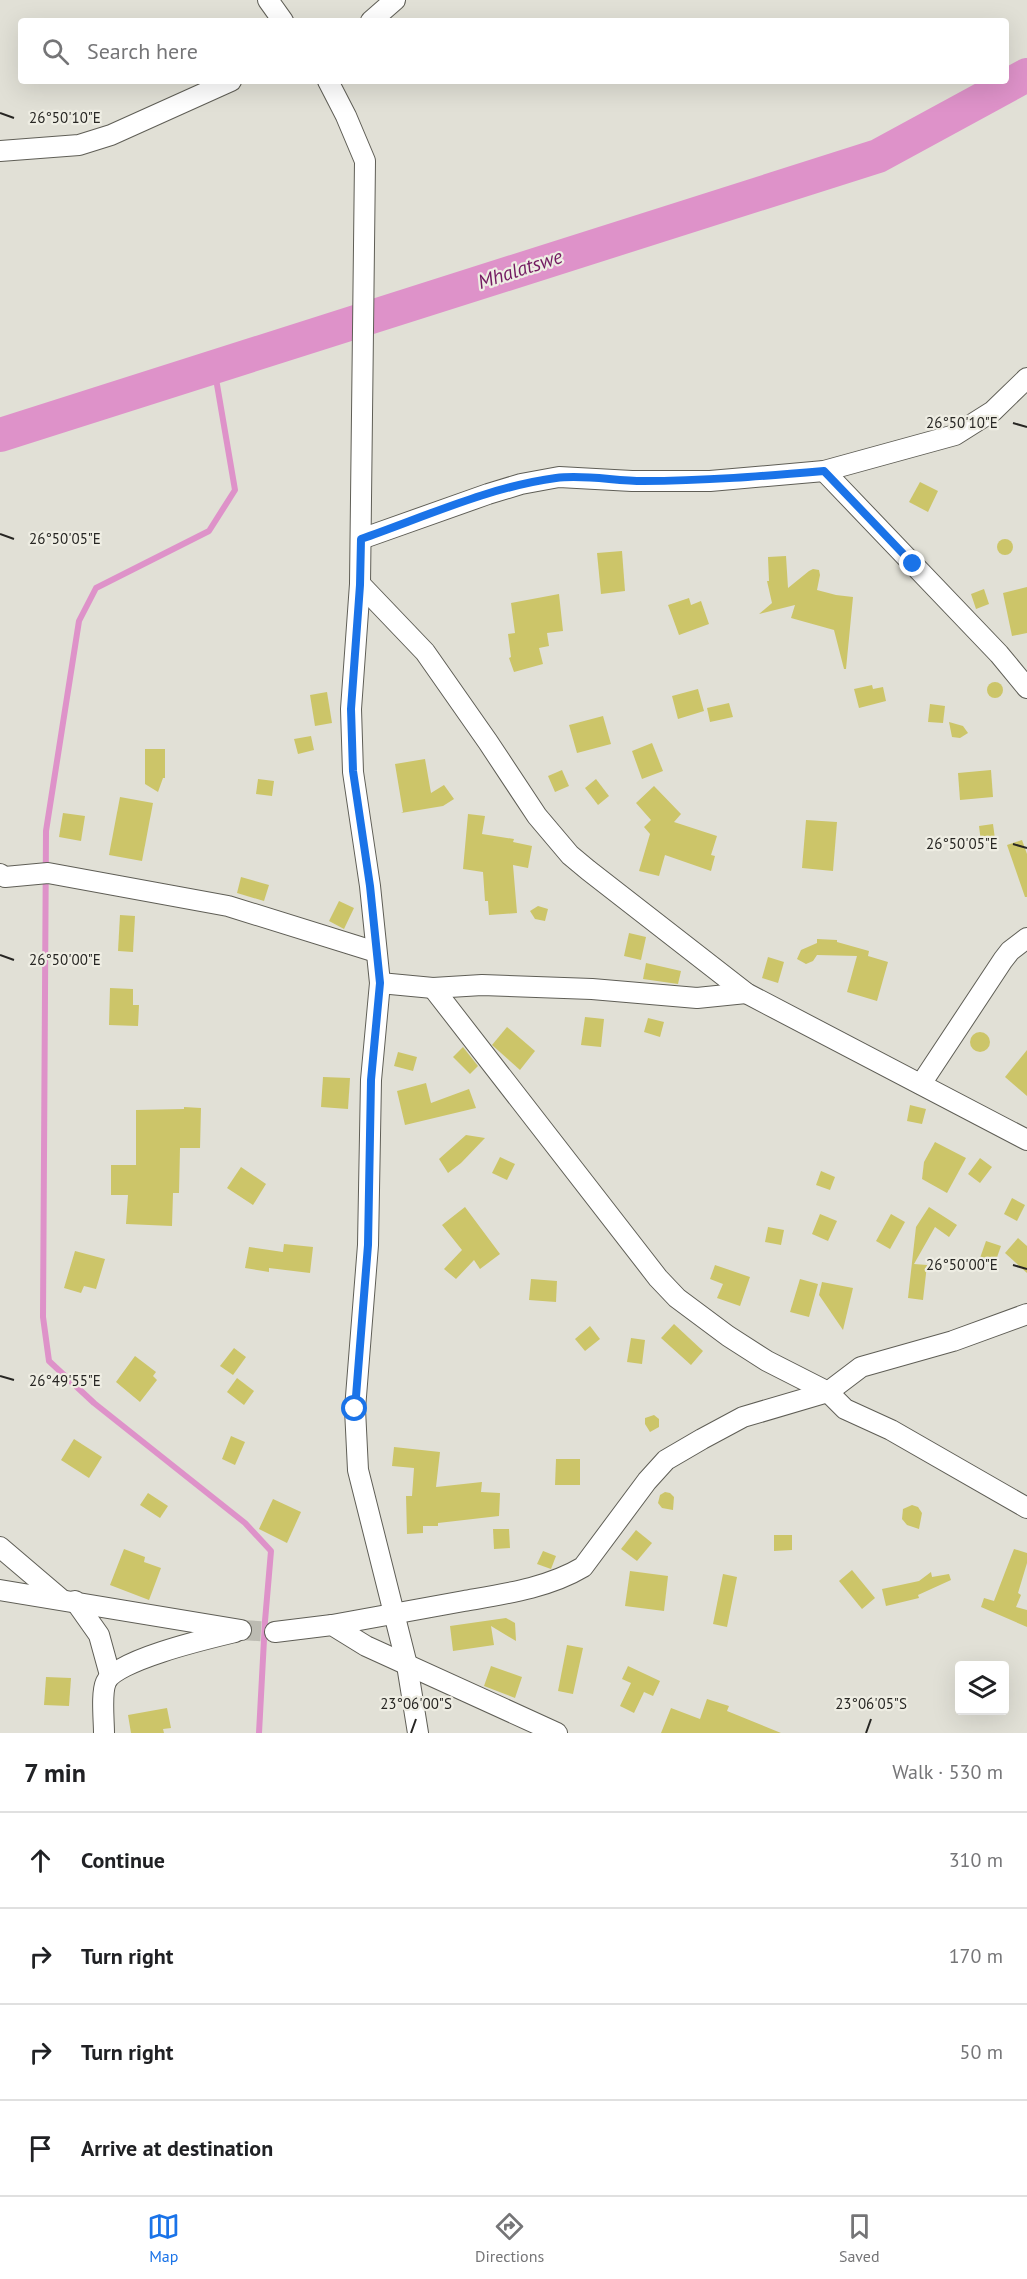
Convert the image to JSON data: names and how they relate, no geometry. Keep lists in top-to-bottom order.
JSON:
{
  "water": ["Mhalatswe"],
  "page": {
    "search": "Search here",
    "heading": ["7 min", "Walk · 530 m"],
    "list": [
      ["Continue", "310 m"],
      ["Turn right", "170 m"],
      ["Turn right", "50 m"],
      "Arrive at destination"
    ],
    "nav": ["Map", "Directions", "Saved"]
  },
  "coordinates": [
    "26°50'10\"E",
    "26°50'05\"E",
    "26°50'00\"E",
    "26°49'55\"E",
    "23°06'00\"S",
    "23°06'05\"S"
  ]
}
